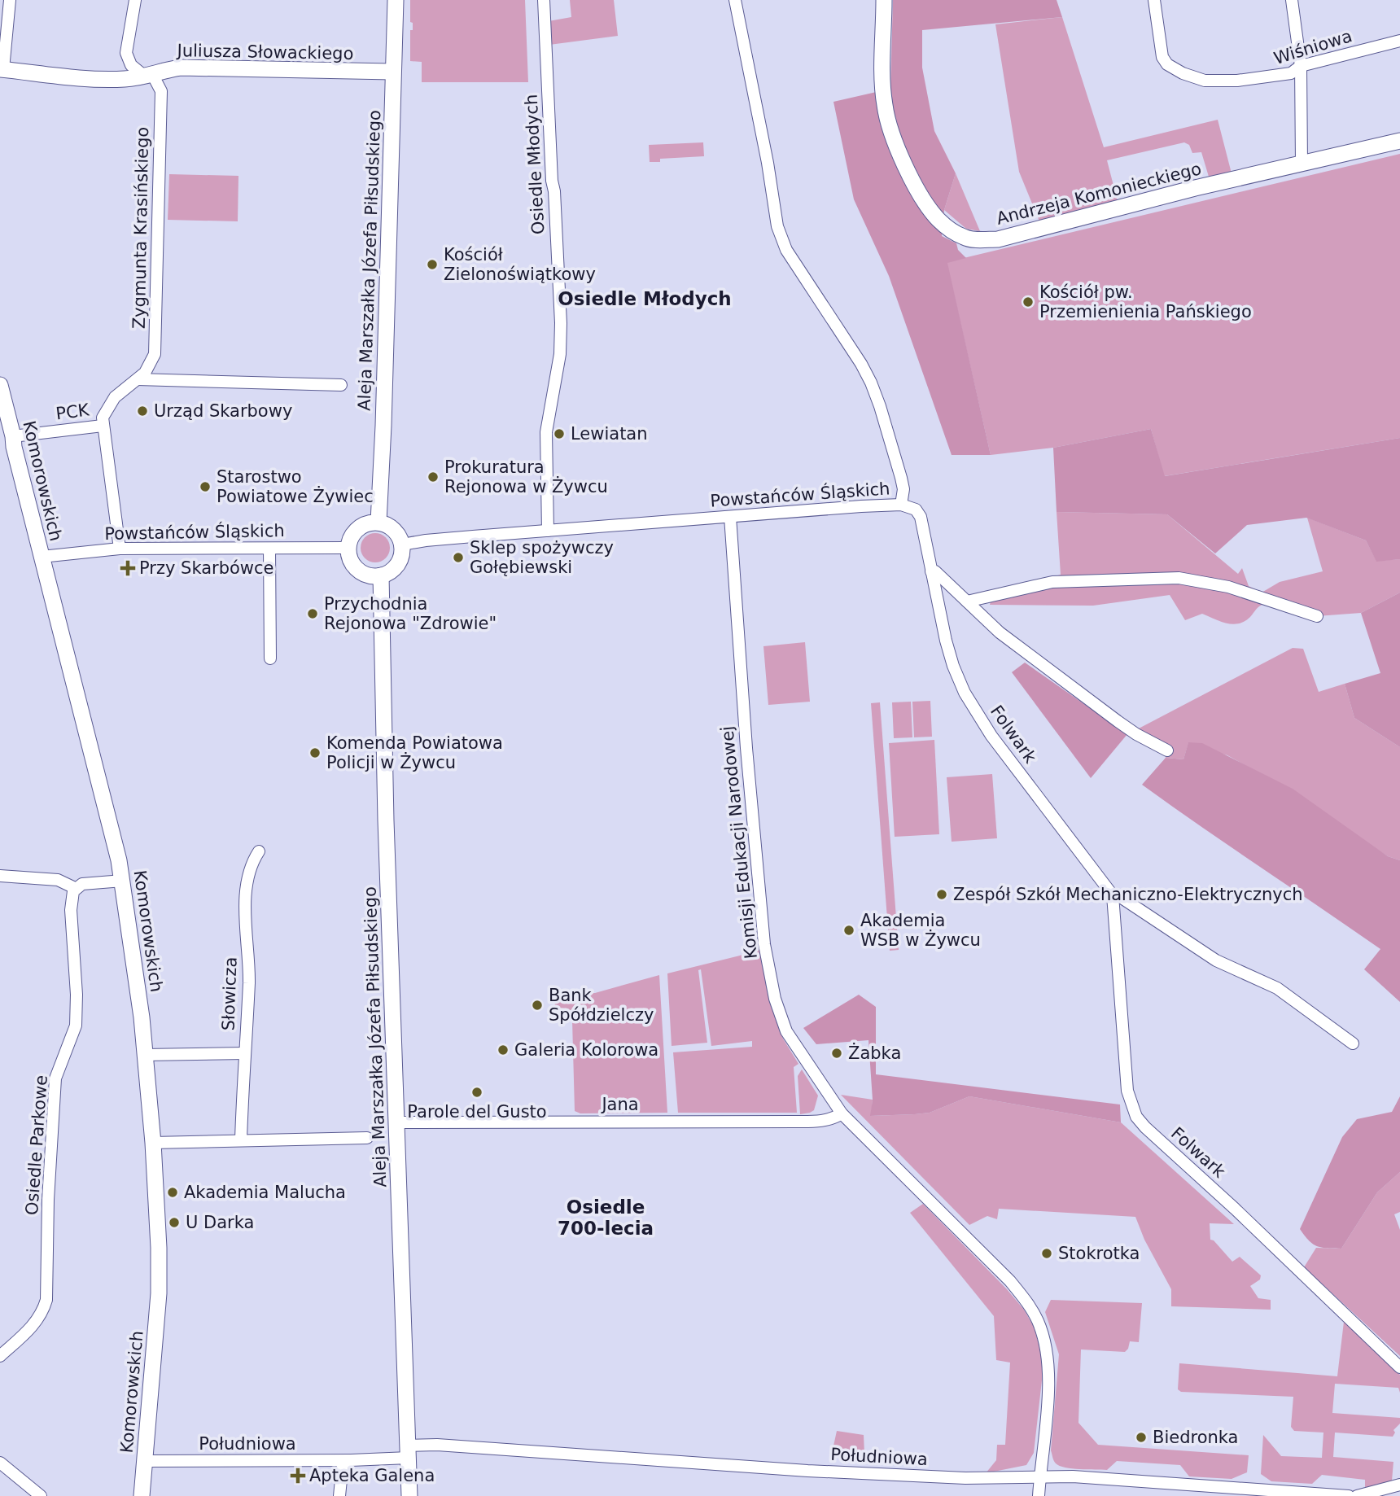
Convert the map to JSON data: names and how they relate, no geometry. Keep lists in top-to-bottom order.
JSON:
{
  "streets": {
    "street": [
      "Wiśniowa",
      "Juliusza Słowackiego",
      "Osiedle Młodych",
      "Andrzeja Komonieckiego",
      "Zygmunta Krasińskiego",
      "Aleja Marszałka Józefa Piłsudskiego",
      "PCK",
      "Komorowskich",
      "Powstańców Śląskich",
      "Folwark",
      "Komisji Edukacji Narodowej",
      "Słowicza",
      "Jana",
      "Osiedle Parkowe",
      "Południowa"
    ]
  },
  "crossings": [
    ["Juliusza Słowackiego", "Zygmunta Krasińskiego"],
    ["Juliusza Słowackiego", "Aleja Marszałka Józefa Piłsudskiego"],
    ["Osiedle Młodych", "Powstańców Śląskich"],
    ["Zygmunta Krasińskiego", "PCK"],
    ["Aleja Marszałka Józefa Piłsudskiego", "Powstańców Śląskich"],
    ["Aleja Marszałka Józefa Piłsudskiego", "Jana"],
    ["Aleja Marszałka Józefa Piłsudskiego", "Południowa"],
    ["PCK", "Komorowskich"],
    ["Komorowskich", "Powstańców Śląskich"],
    ["Komorowskich", "Południowa"],
    ["Powstańców Śląskich", "Folwark"],
    ["Powstańców Śląskich", "Komisji Edukacji Narodowej"],
    ["Komisji Edukacji Narodowej", "Jana"],
    ["Komisji Edukacji Narodowej", "Południowa"]
  ],
  "districts": ["Osiedle Młodych", "Osiedle 700-lecia"],
  "places": {
    "other": [
      "Kościół Zielonoświątkowy",
      "Kościół pw. Przemienienia Pańskiego",
      "Urząd Skarbowy",
      "Lewiatan",
      "Prokuratura Rejonowa w Żywcu",
      "Starostwo Powiatowe Żywiec",
      "Sklep spożywczy Gołębiewski",
      "Przychodnia Rejonowa \"Zdrowie\"",
      "Komenda Powiatowa Policji w Żywcu",
      "Zespół Szkół Mechaniczno-Elektrycznych",
      "Akademia WSB w Żywcu",
      "Bank Spółdzielczy",
      "Galeria Kolorowa",
      "Żabka",
      "Parole del Gusto",
      "Akademia Malucha",
      "U Darka",
      "Stokrotka",
      "Biedronka"
    ],
    "health": ["Przy Skarbówce", "Apteka Galena"]
  }
}
